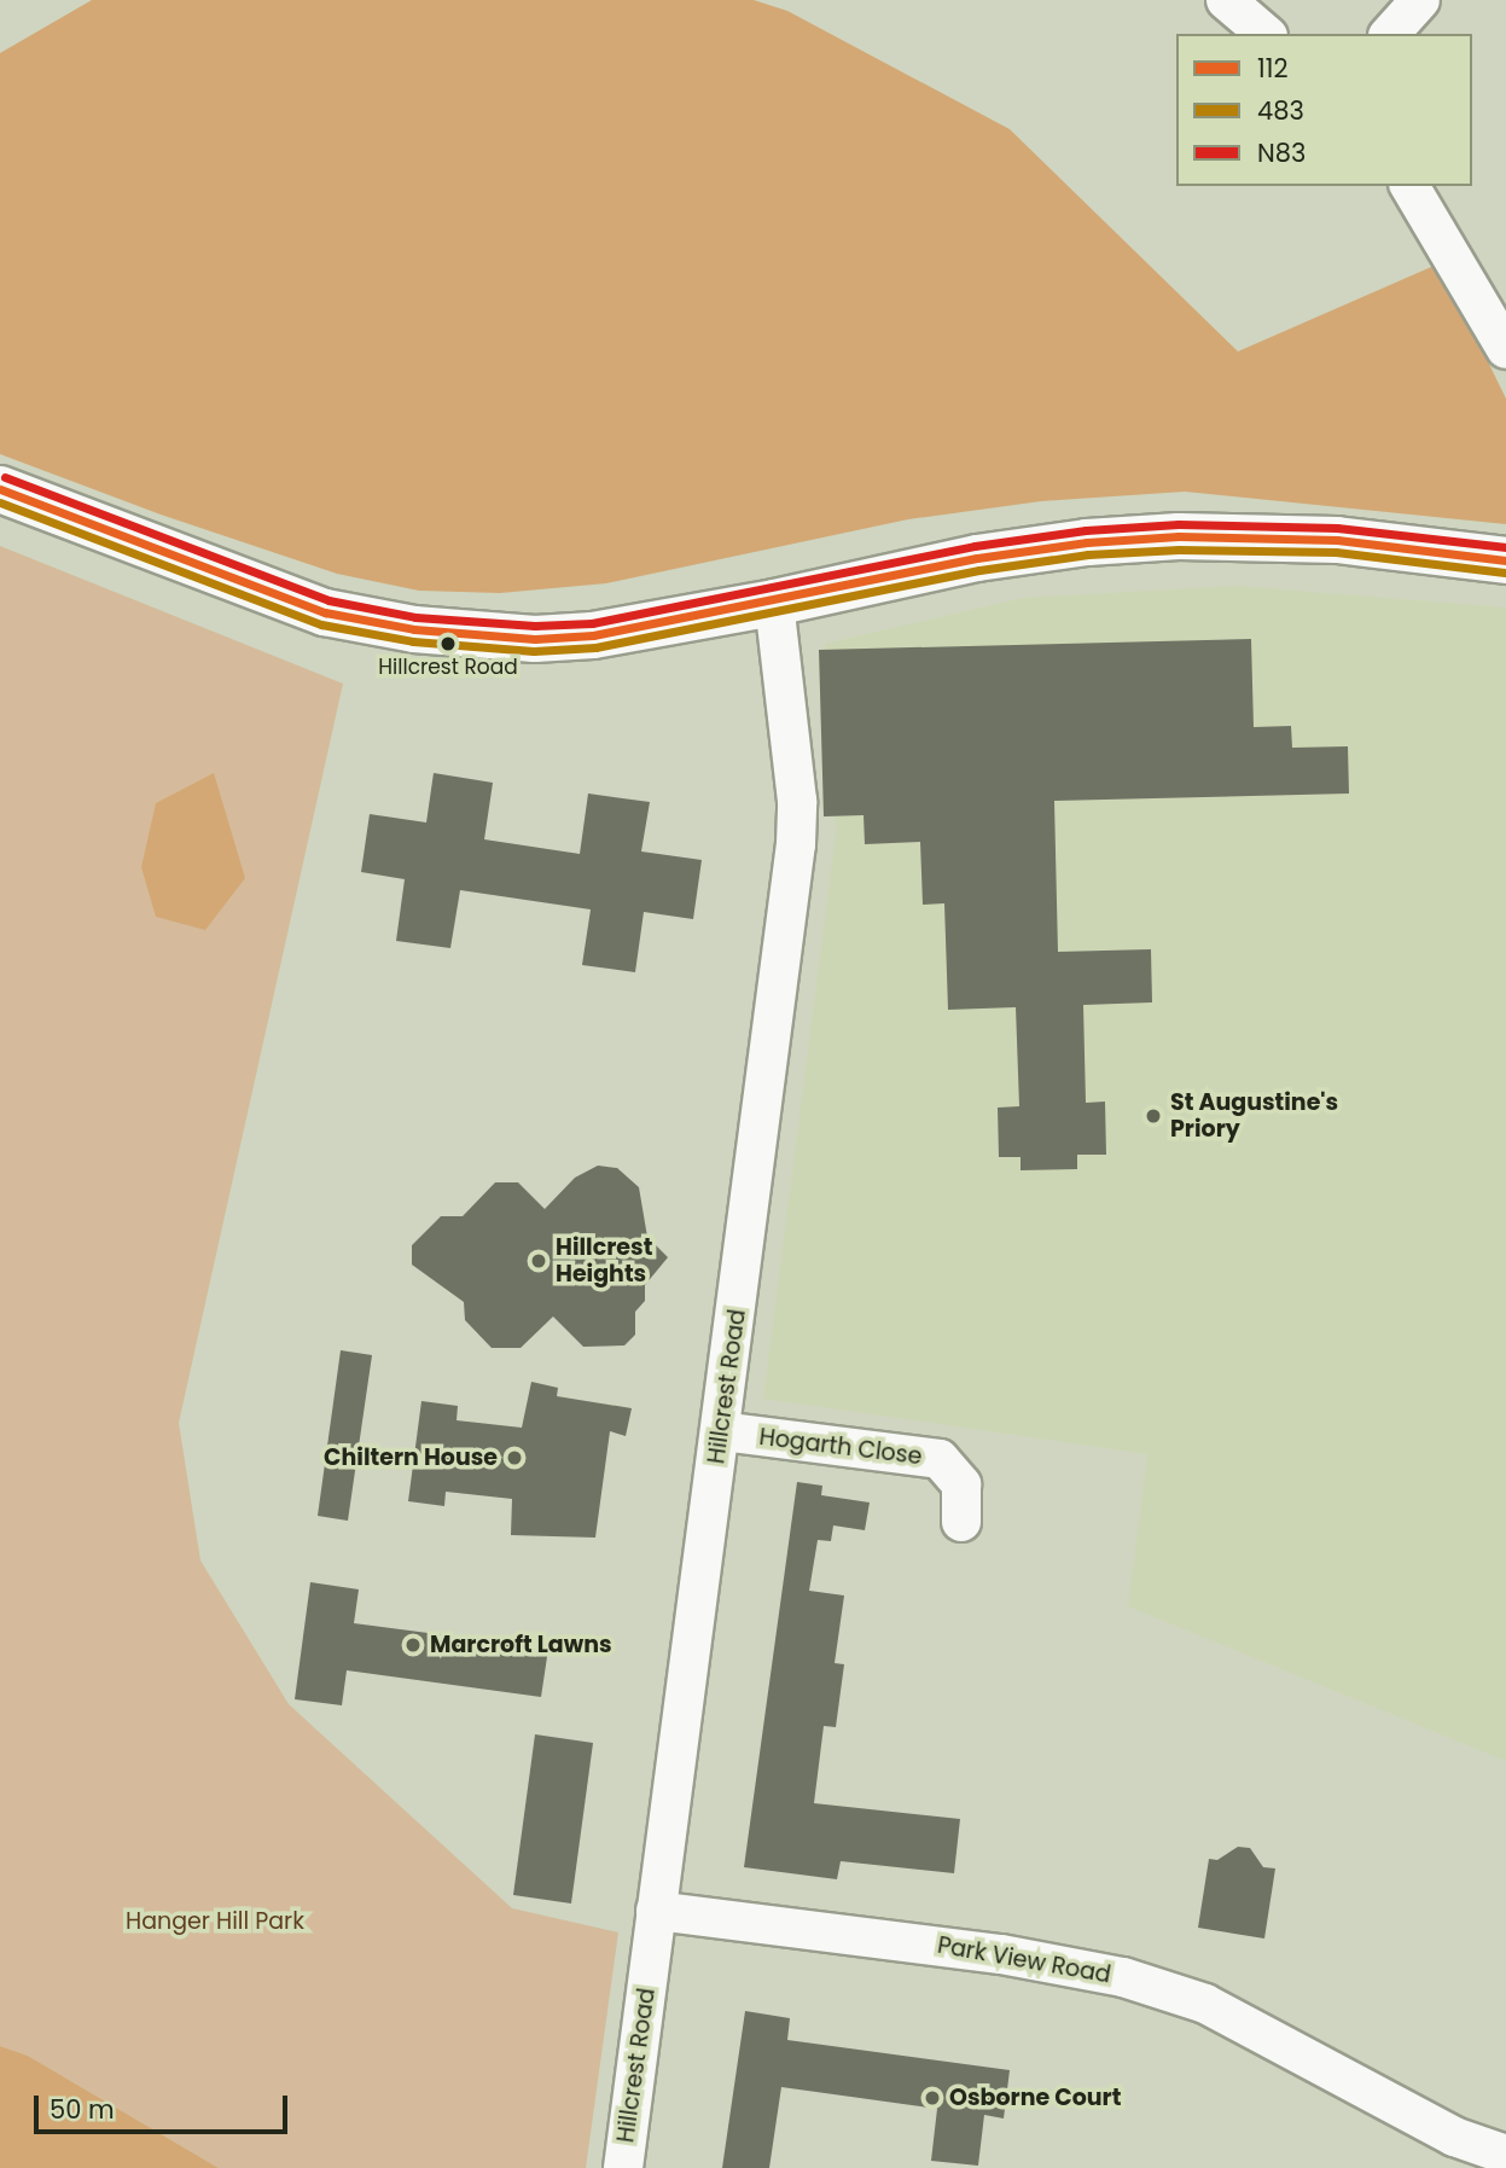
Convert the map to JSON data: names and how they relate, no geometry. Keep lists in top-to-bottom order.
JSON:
{
  "streets": {
    "street": ["Hillcrest Road", "Hogarth Close", "Park View Road"]
  },
  "crossings": [
    ["Hillcrest Road", "Hogarth Close"],
    ["Hillcrest Road", "Park View Road"]
  ],
  "parks": ["Hanger Hill Park"],
  "places": [
    "Hillcrest Road",
    "St Augustine's Priory",
    "Hillcrest Heights",
    "Chiltern House",
    "Marcroft Lawns",
    "Osborne Court"
  ],
  "lines": ["transit line N83", "transit line 112", "transit line 483"],
  "legend": ["112", "483", "N83"],
  "scale_bar": "50 m"
}
